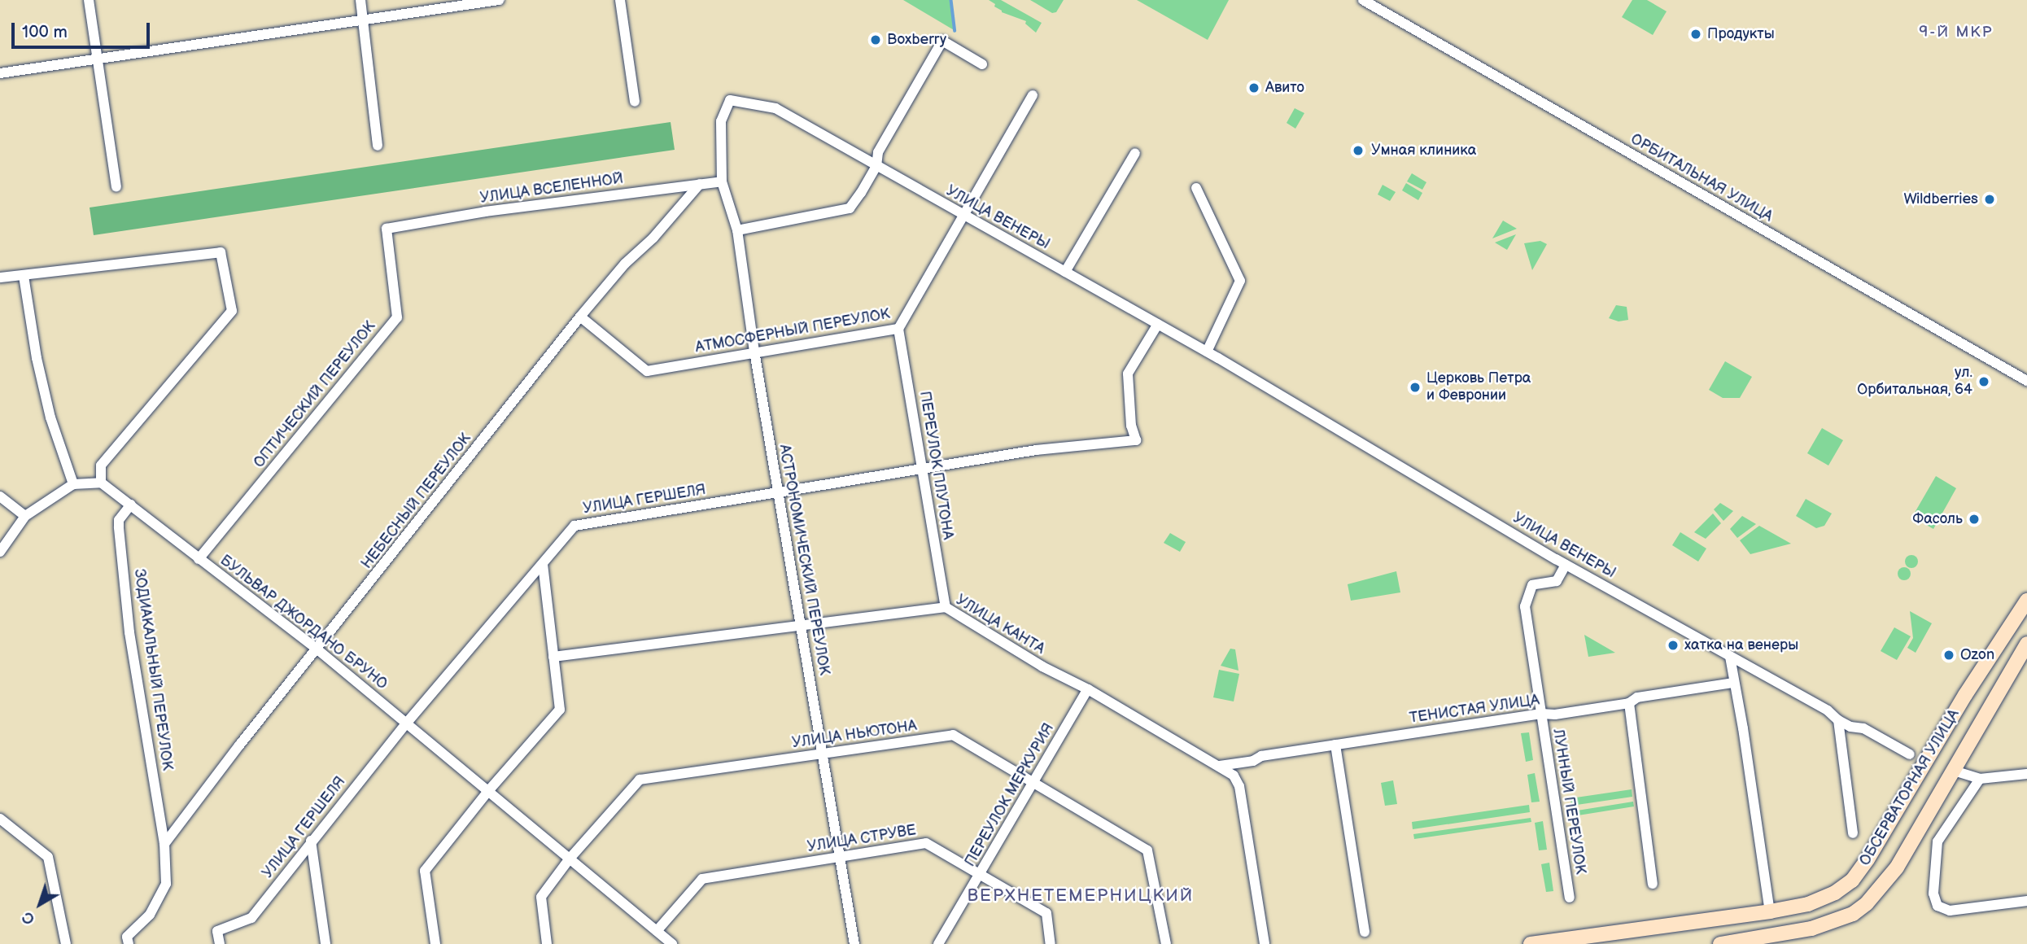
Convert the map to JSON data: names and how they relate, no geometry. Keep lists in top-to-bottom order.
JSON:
{
  "streets": {
    "main road": ["ОБСЕРВАТОРНАЯ УЛИЦА"],
    "street": [
      "ОРБИТАЛЬНАЯ УЛИЦА",
      "УЛИЦА ВСЕЛЕННОЙ",
      "УЛИЦА ВЕНЕРЫ",
      "АТМОСФЕРНЫЙ ПЕРЕУЛОК",
      "ОПТИЧЕСКИЙ ПЕРЕУЛОК",
      "ПЕРЕУЛОК ПЛУТОНА",
      "УЛИЦА ГЕРШЕЛЯ",
      "НЕБЕСНЫЙ ПЕРЕУЛОК",
      "АСТРОНОМИЧЕСКИЙ ПЕРЕУЛОК",
      "БУЛЬВАР ДЖОРДАНО БРУНО",
      "УЛИЦА КАНТА",
      "ЗОДИАКАЛЬНЫЙ ПЕРЕУЛОК",
      "ТЕНИСТАЯ УЛИЦА",
      "УЛИЦА НЬЮТОНА",
      "ПЕРЕУЛОК МЕРКУРИЯ",
      "ЛУННЫЙ ПЕРЕУЛОК",
      "УЛИЦА СТРУВЕ"
    ]
  },
  "crossings": [
    ["УЛИЦА ВСЕЛЕННОЙ", "УЛИЦА ВЕНЕРЫ"],
    ["УЛИЦА ВСЕЛЕННОЙ", "ОПТИЧЕСКИЙ ПЕРЕУЛОК"],
    ["УЛИЦА ВСЕЛЕННОЙ", "НЕБЕСНЫЙ ПЕРЕУЛОК"],
    ["УЛИЦА ВСЕЛЕННОЙ", "АСТРОНОМИЧЕСКИЙ ПЕРЕУЛОК"],
    ["УЛИЦА ВЕНЕРЫ", "АТМОСФЕРНЫЙ ПЕРЕУЛОК"],
    ["УЛИЦА ВЕНЕРЫ", "УЛИЦА ГЕРШЕЛЯ"],
    ["УЛИЦА ВЕНЕРЫ", "АСТРОНОМИЧЕСКИЙ ПЕРЕУЛОК"],
    ["УЛИЦА ВЕНЕРЫ", "ЛУННЫЙ ПЕРЕУЛОК"],
    ["АТМОСФЕРНЫЙ ПЕРЕУЛОК", "ПЕРЕУЛОК ПЛУТОНА"],
    ["АТМОСФЕРНЫЙ ПЕРЕУЛОК", "НЕБЕСНЫЙ ПЕРЕУЛОК"],
    ["АТМОСФЕРНЫЙ ПЕРЕУЛОК", "АСТРОНОМИЧЕСКИЙ ПЕРЕУЛОК"],
    ["ОПТИЧЕСКИЙ ПЕРЕУЛОК", "БУЛЬВАР ДЖОРДАНО БРУНО"],
    ["ПЕРЕУЛОК ПЛУТОНА", "УЛИЦА ГЕРШЕЛЯ"],
    ["ПЕРЕУЛОК ПЛУТОНА", "УЛИЦА КАНТА"],
    ["УЛИЦА ГЕРШЕЛЯ", "АСТРОНОМИЧЕСКИЙ ПЕРЕУЛОК"],
    ["УЛИЦА ГЕРШЕЛЯ", "БУЛЬВАР ДЖОРДАНО БРУНО"],
    ["НЕБЕСНЫЙ ПЕРЕУЛОК", "БУЛЬВАР ДЖОРДАНО БРУНО"],
    ["НЕБЕСНЫЙ ПЕРЕУЛОК", "ЗОДИАКАЛЬНЫЙ ПЕРЕУЛОК"],
    ["АСТРОНОМИЧЕСКИЙ ПЕРЕУЛОК", "УЛИЦА КАНТА"],
    ["АСТРОНОМИЧЕСКИЙ ПЕРЕУЛОК", "УЛИЦА НЬЮТОНА"],
    ["АСТРОНОМИЧЕСКИЙ ПЕРЕУЛОК", "УЛИЦА СТРУВЕ"],
    ["БУЛЬВАР ДЖОРДАНО БРУНО", "ЗОДИАКАЛЬНЫЙ ПЕРЕУЛОК"],
    ["БУЛЬВАР ДЖОРДАНО БРУНО", "УЛИЦА НЬЮТОНА"],
    ["БУЛЬВАР ДЖОРДАНО БРУНО", "УЛИЦА СТРУВЕ"],
    ["УЛИЦА КАНТА", "ТЕНИСТАЯ УЛИЦА"],
    ["УЛИЦА КАНТА", "ПЕРЕУЛОК МЕРКУРИЯ"],
    ["ТЕНИСТАЯ УЛИЦА", "ЛУННЫЙ ПЕРЕУЛОК"],
    ["УЛИЦА НЬЮТОНА", "ПЕРЕУЛОК МЕРКУРИЯ"],
    ["ПЕРЕУЛОК МЕРКУРИЯ", "УЛИЦА СТРУВЕ"]
  ],
  "districts": ["9-Й МКР", "ВЕРХНЕТЕМЕРНИЦКИЙ"],
  "places": [
    "Продукты",
    "Boxberry",
    "Авито",
    "Умная клиника",
    "Wildberries",
    "ул. Орбитальная, 64",
    "Церковь Петра и Февронии",
    "Фасоль",
    "хатка на венеры",
    "Ozon"
  ],
  "scale_bar": "100 m",
  "north": "bottom left"
}
